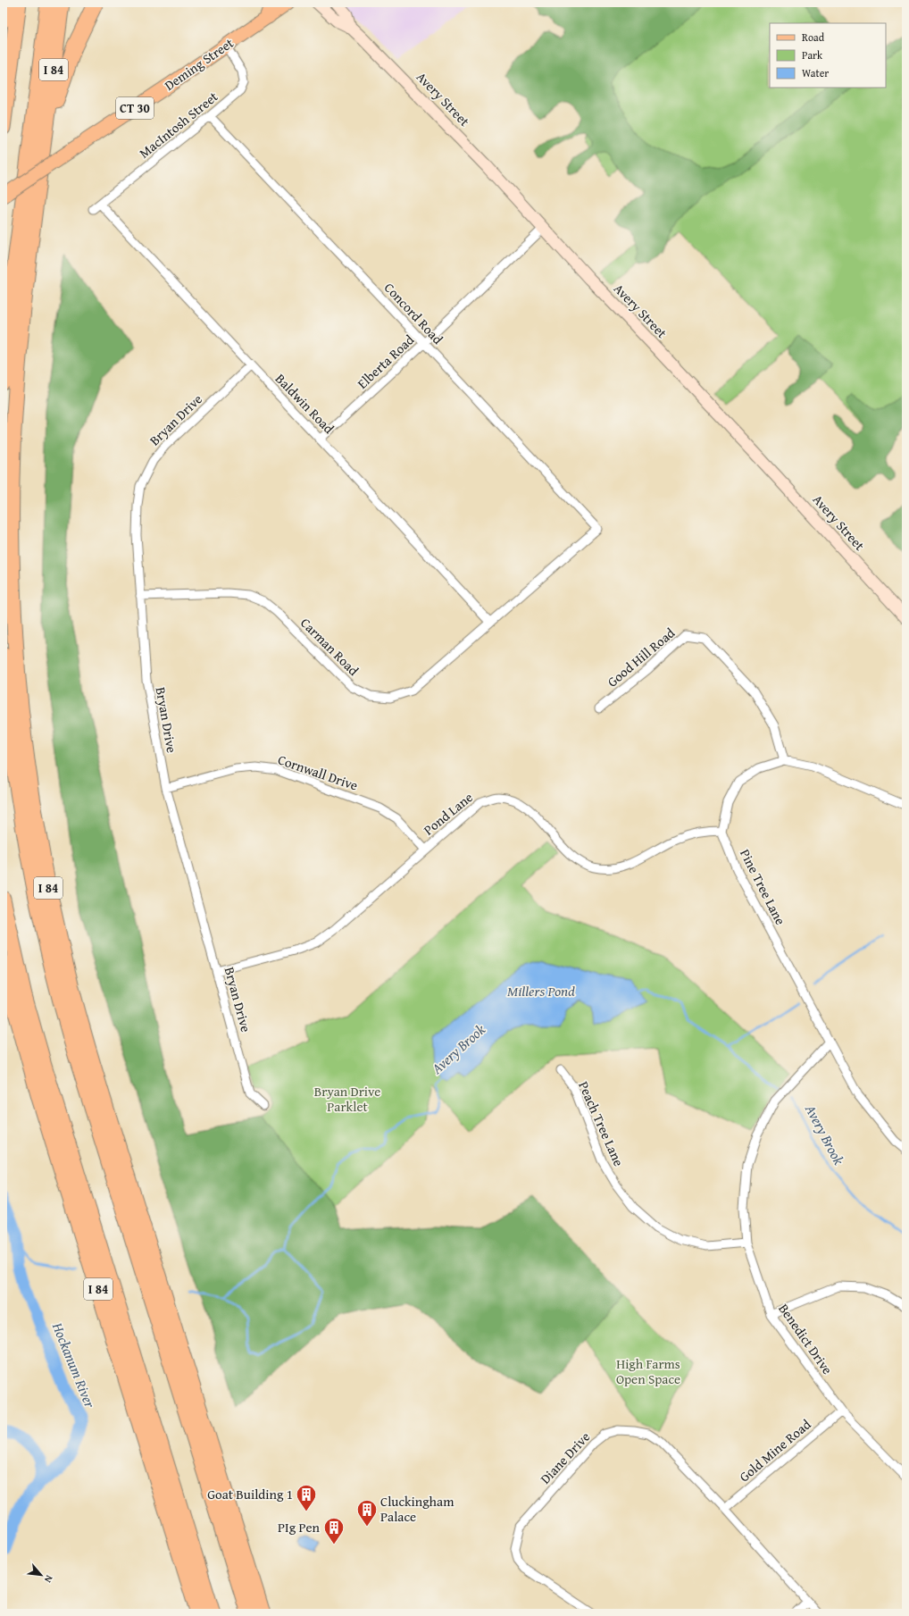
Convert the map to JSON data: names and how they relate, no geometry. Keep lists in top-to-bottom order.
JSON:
{
  "streets": {
    "highway": ["I 84"],
    "main road": ["Deming Street", "Avery Street", "CT 30"],
    "street": [
      "MacIntosh Street",
      "Concord Road",
      "Elberta Road",
      "Baldwin Road",
      "Bryan Drive",
      "Carman Road",
      "Good Hill Road",
      "Cornwall Drive",
      "Pond Lane",
      "Pine Tree Lane",
      "Peach Tree Lane",
      "Benedict Drive",
      "Gold Mine Road",
      "Diane Drive"
    ]
  },
  "crossings": [
    ["Deming Street", "MacIntosh Street"],
    ["Avery Street", "Elberta Road"],
    ["MacIntosh Street", "Concord Road"],
    ["MacIntosh Street", "Baldwin Road"],
    ["Concord Road", "Elberta Road"],
    ["Concord Road", "Carman Road"],
    ["Elberta Road", "Baldwin Road"],
    ["Baldwin Road", "Bryan Drive"],
    ["Baldwin Road", "Carman Road"],
    ["Bryan Drive", "Carman Road"],
    ["Bryan Drive", "Cornwall Drive"],
    ["Bryan Drive", "Pond Lane"],
    ["Cornwall Drive", "Pond Lane"],
    ["Pond Lane", "Pine Tree Lane"],
    ["Pine Tree Lane", "Benedict Drive"],
    ["Peach Tree Lane", "Benedict Drive"],
    ["Benedict Drive", "Gold Mine Road"],
    ["Gold Mine Road", "Diane Drive"]
  ],
  "water": ["Millers Pond", "Avery Brook", "Hockanum River"],
  "parks": ["Bryan Drive Parklet", "High Farms Open Space"],
  "places": {
    "building": ["Goat Building 1", "Cluckingham Palace", "PIg Pen"]
  },
  "legend": ["Road", "Park", "Water"],
  "north": "bottom right"
}
